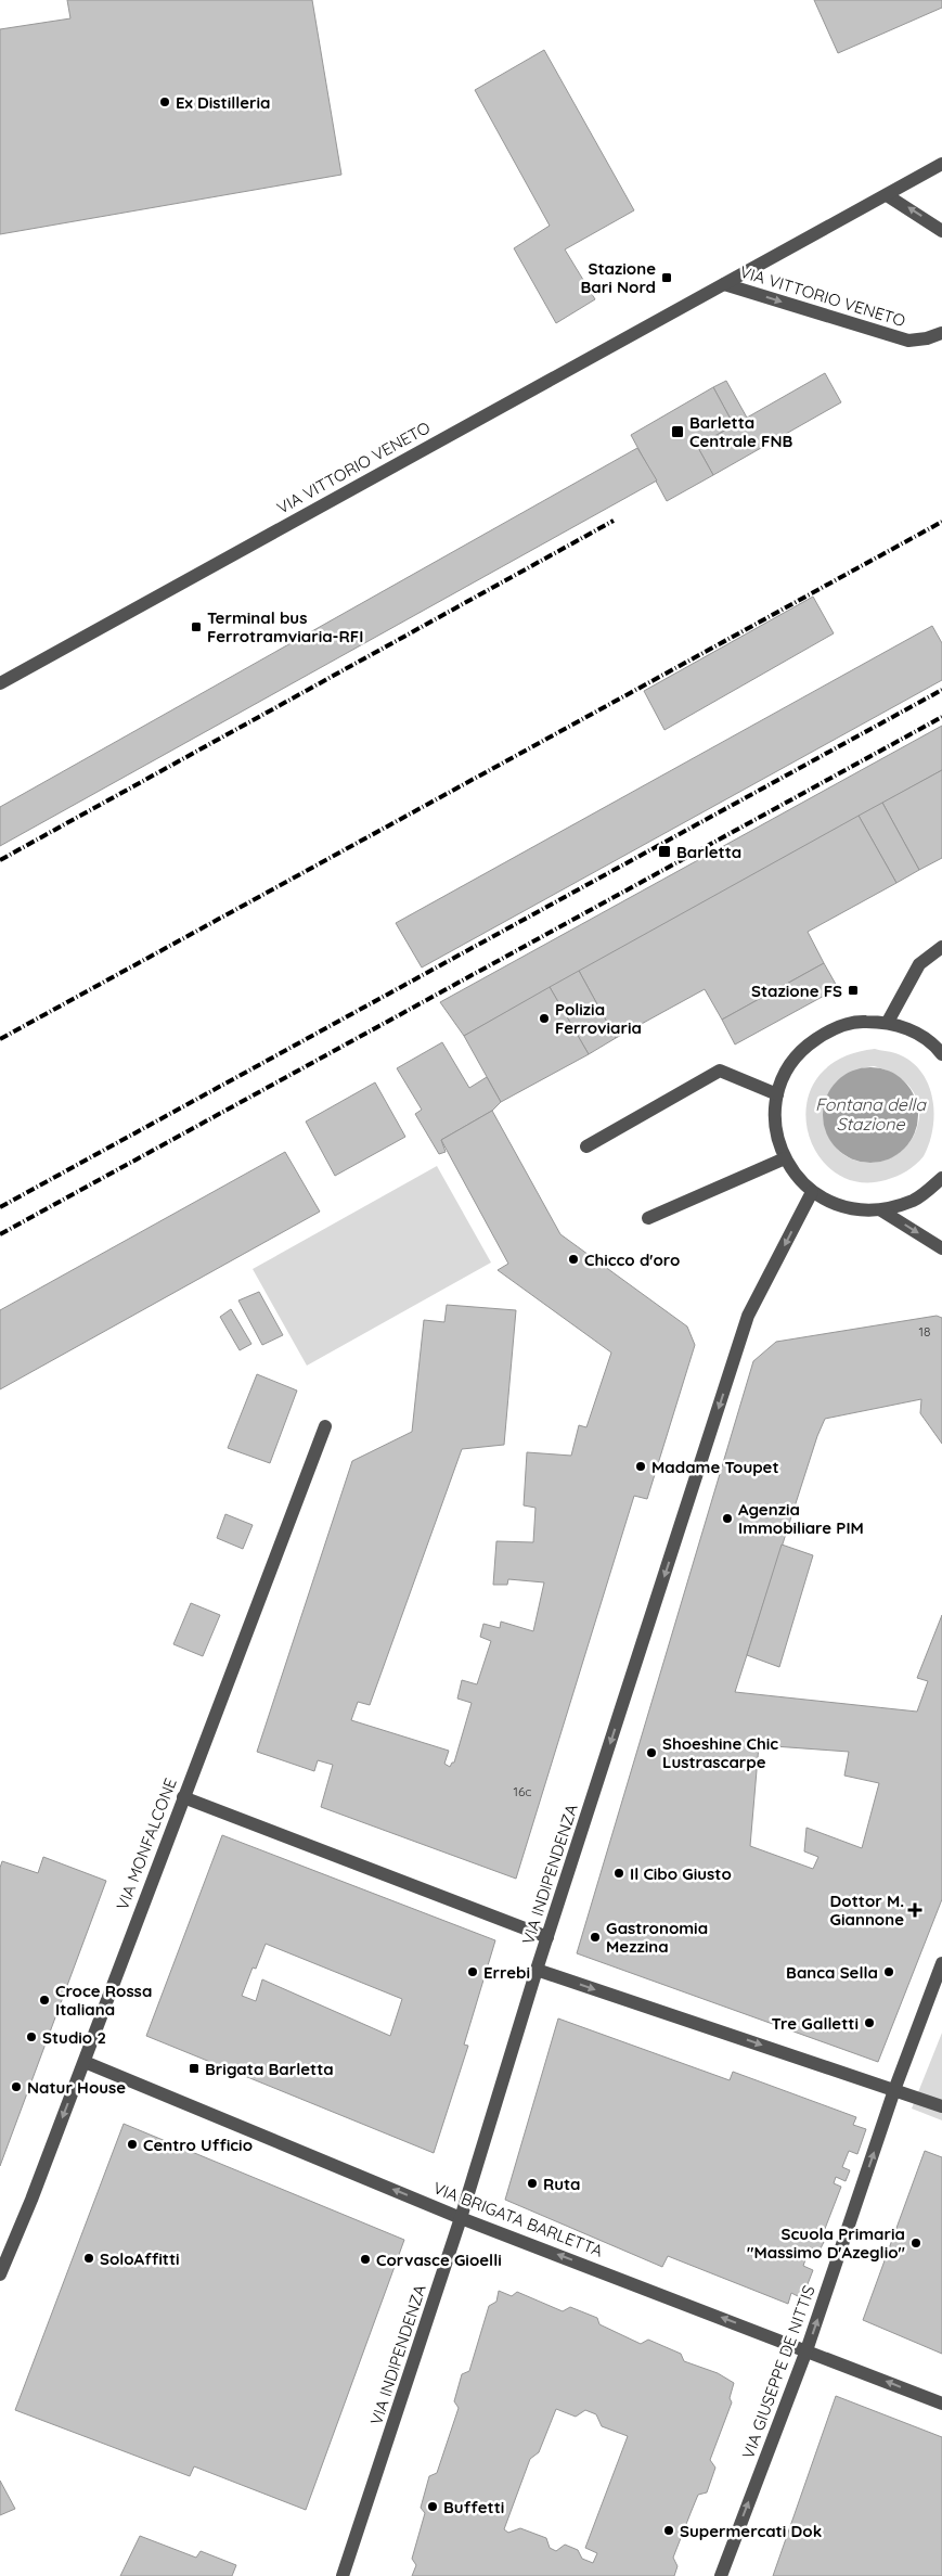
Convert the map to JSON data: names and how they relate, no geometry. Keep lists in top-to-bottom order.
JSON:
{
  "streets": {
    "street": [
      "VIA VITTORIO VENETO",
      "VIA MONFALCONE",
      "VIA INDIPENDENZA",
      "VIA BRIGATA BARLETTA",
      "VIA GIUSEPPE DE NITTIS"
    ]
  },
  "crossings": [
    ["VIA MONFALCONE", "VIA BRIGATA BARLETTA"],
    ["VIA INDIPENDENZA", "VIA BRIGATA BARLETTA"],
    ["VIA BRIGATA BARLETTA", "VIA GIUSEPPE DE NITTIS"]
  ],
  "one_way": ["VIA INDIPENDENZA", "VIA BRIGATA BARLETTA", "VIA GIUSEPPE DE NITTIS"],
  "water": ["Fontana della Stazione"],
  "places": {
    "other": [
      "Ex Distilleria",
      "Polizia Ferroviaria",
      "Chicco d'oro",
      "Madame Toupet",
      "Agenzia Immobiliare PIM",
      "Shoeshine Chic Lustrascarpe",
      "Il Cibo Giusto",
      "Gastronomia Mezzina",
      "Errebi",
      "Banca Sella",
      "Croce Rossa Italiana",
      "Tre Galletti",
      "Studio 2",
      "Natur House",
      "Centro Ufficio",
      "Ruta",
      "Scuola Primaria \"Massimo D'Azeglio\"",
      "SoloAffitti",
      "Corvasce Gioelli",
      "Buffetti",
      "Supermercati Dok"
    ],
    "transit": [
      "Stazione Bari Nord",
      "Barletta Centrale FNB",
      "Terminal bus Ferrotramviaria-RFI",
      "Barletta",
      "Stazione FS",
      "Brigata Barletta"
    ],
    "health": ["Dottor M. Giannone"]
  },
  "house_numbers": ["18", "16c"]
}
